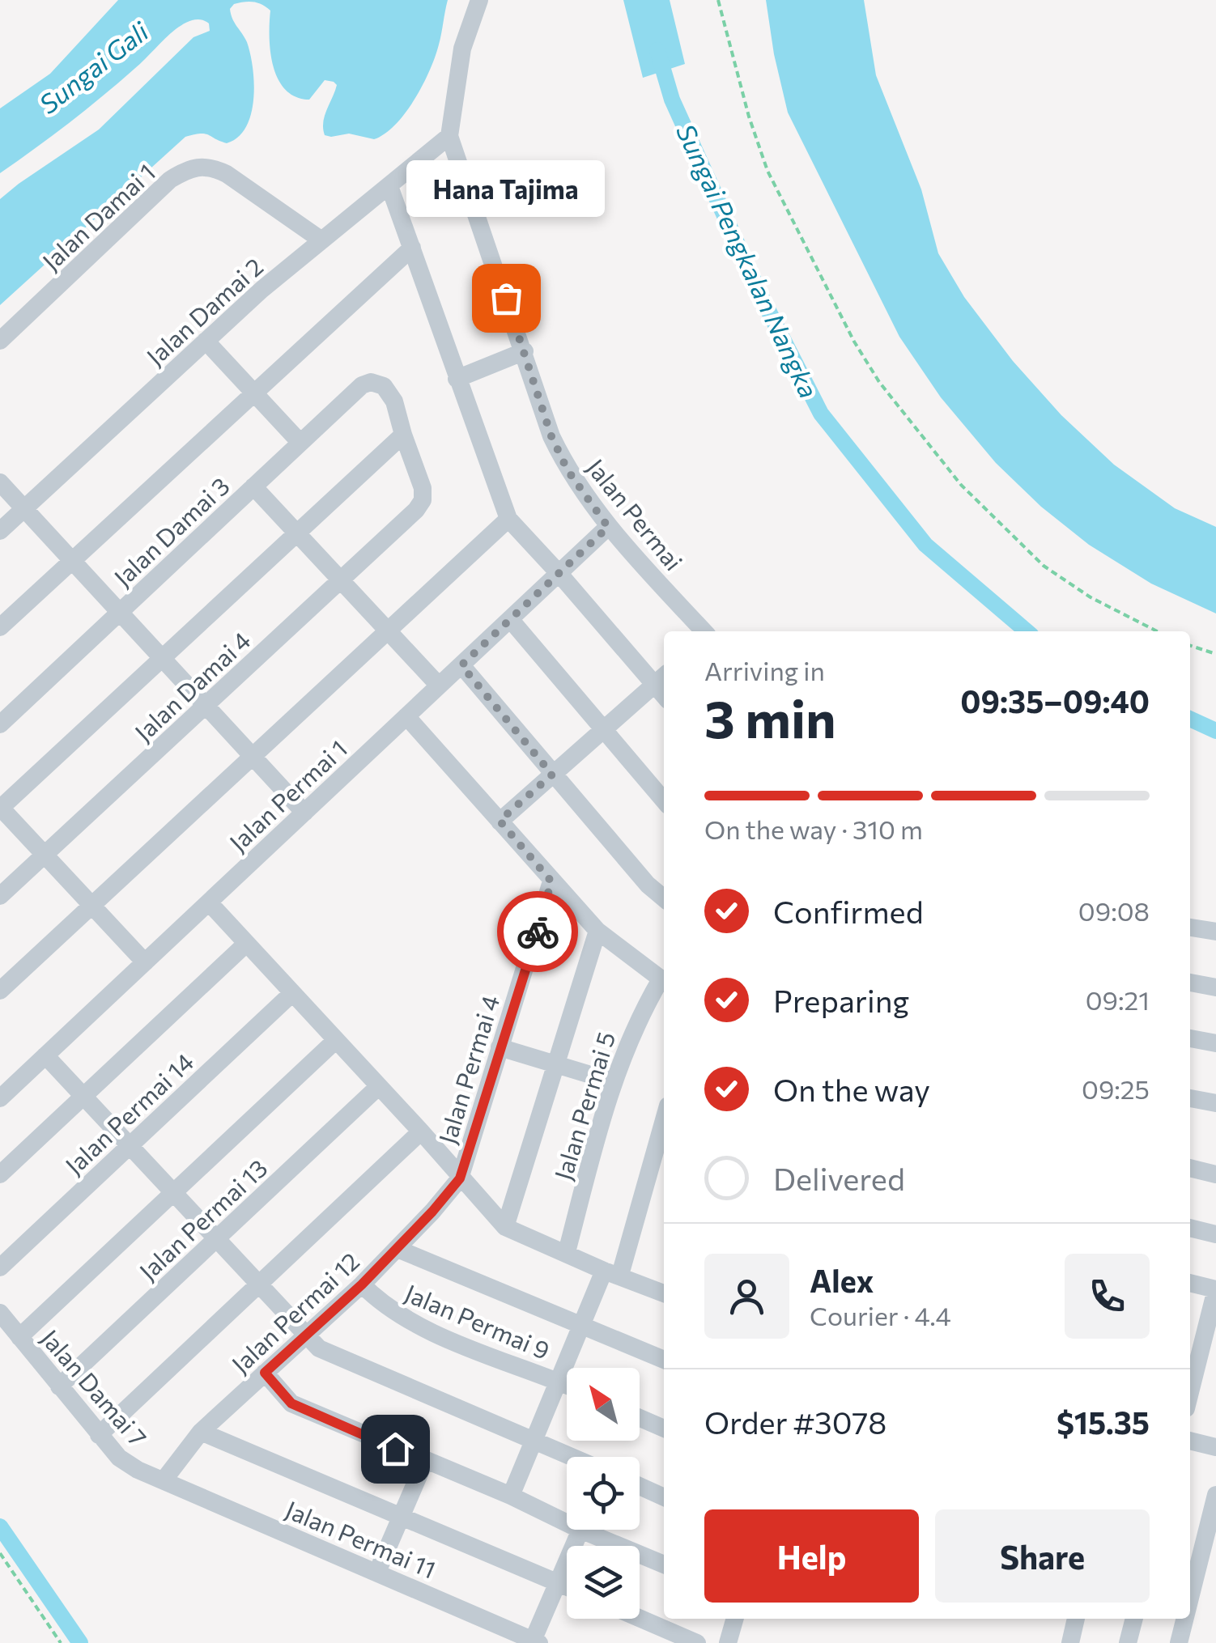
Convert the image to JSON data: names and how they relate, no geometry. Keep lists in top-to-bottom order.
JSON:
{
  "streets": {
    "street": [
      "Jalan Damai 1",
      "Jalan Damai 2",
      "Jalan Permai",
      "Jalan Damai 3",
      "Jalan Damai 4",
      "Jalan Permai 1",
      "Jalan Permai 4",
      "Jalan Permai 5",
      "Jalan Permai 14",
      "Jalan Permai 13",
      "Jalan Permai 12",
      "Jalan Permai 9",
      "Jalan Damai 7",
      "Jalan Permai 11"
    ]
  },
  "crossings": [
    ["Jalan Damai 1", "Jalan Damai 2"],
    ["Jalan Damai 2", "Jalan Permai"],
    ["Jalan Permai", "Jalan Permai 1"],
    ["Jalan Damai 3", "Jalan Damai 4"],
    ["Jalan Permai 4", "Jalan Permai 12"],
    ["Jalan Permai 13", "Jalan Damai 7"],
    ["Jalan Permai 12", "Jalan Permai 9"],
    ["Jalan Permai 12", "Jalan Damai 7"],
    ["Jalan Permai 12", "Jalan Permai 11"],
    ["Jalan Damai 7", "Jalan Permai 11"]
  ],
  "water": ["Sungai Gali", "Sungai Pengkalan Nangka"],
  "places": ["Hana Tajima"],
  "north": "top left",
  "page": {
    "bubble": "Hana Tajima",
    "heading": ["3 min", "Arriving in", "09:35–09:40"],
    "panel": [
      "Alex",
      "Courier · 4.4",
      "Order #3078",
      "$15.35"
    ],
    "bar": "On the way · 310 m",
    "list": [
      ["Confirmed", "09:08"],
      ["Preparing", "09:21"],
      ["On the way", "09:25"],
      "Delivered"
    ],
    "buttons": ["Help", "Share"]
  }
}
